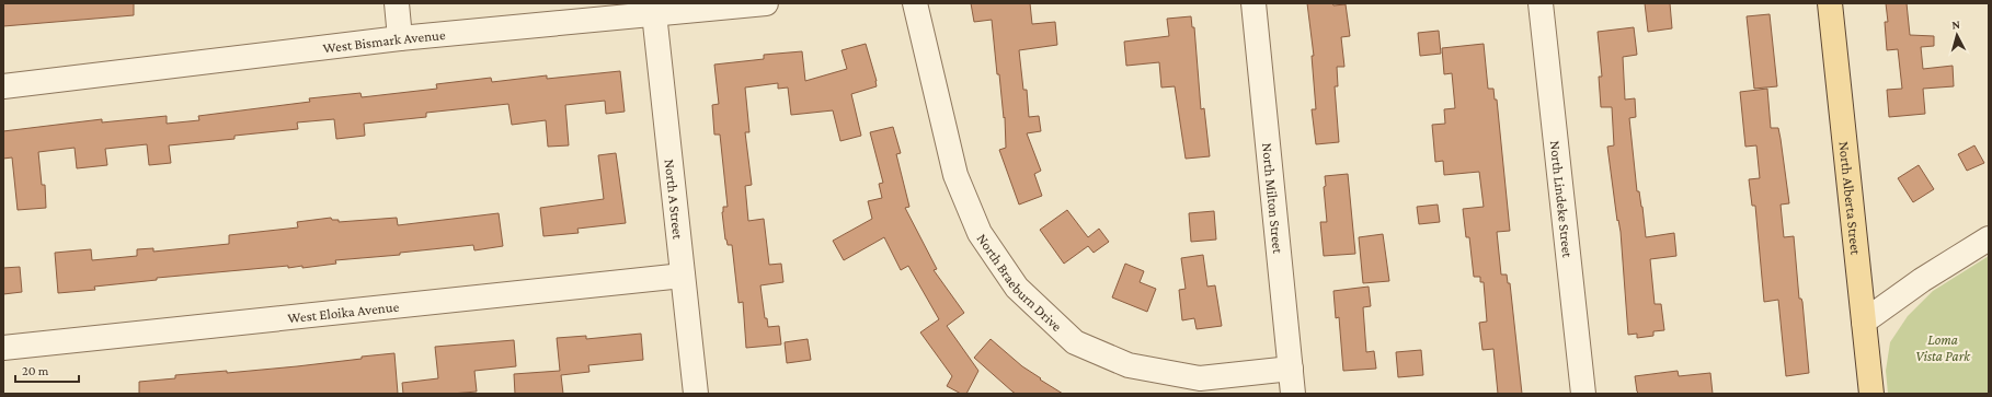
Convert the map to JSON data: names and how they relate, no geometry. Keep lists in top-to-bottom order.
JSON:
{
  "streets": {
    "main road": ["North Alberta Street"],
    "street": [
      "West Bismark Avenue",
      "North A Street",
      "North Milton Street",
      "North Lindeke Street",
      "North Braeburn Drive",
      "West Eloika Avenue"
    ]
  },
  "crossings": [
    ["West Bismark Avenue", "North A Street"],
    ["North A Street", "West Eloika Avenue"],
    ["North Milton Street", "North Braeburn Drive"]
  ],
  "parks": ["Loma Vista Park"],
  "scale_bar": "20 m",
  "north": "top"
}
